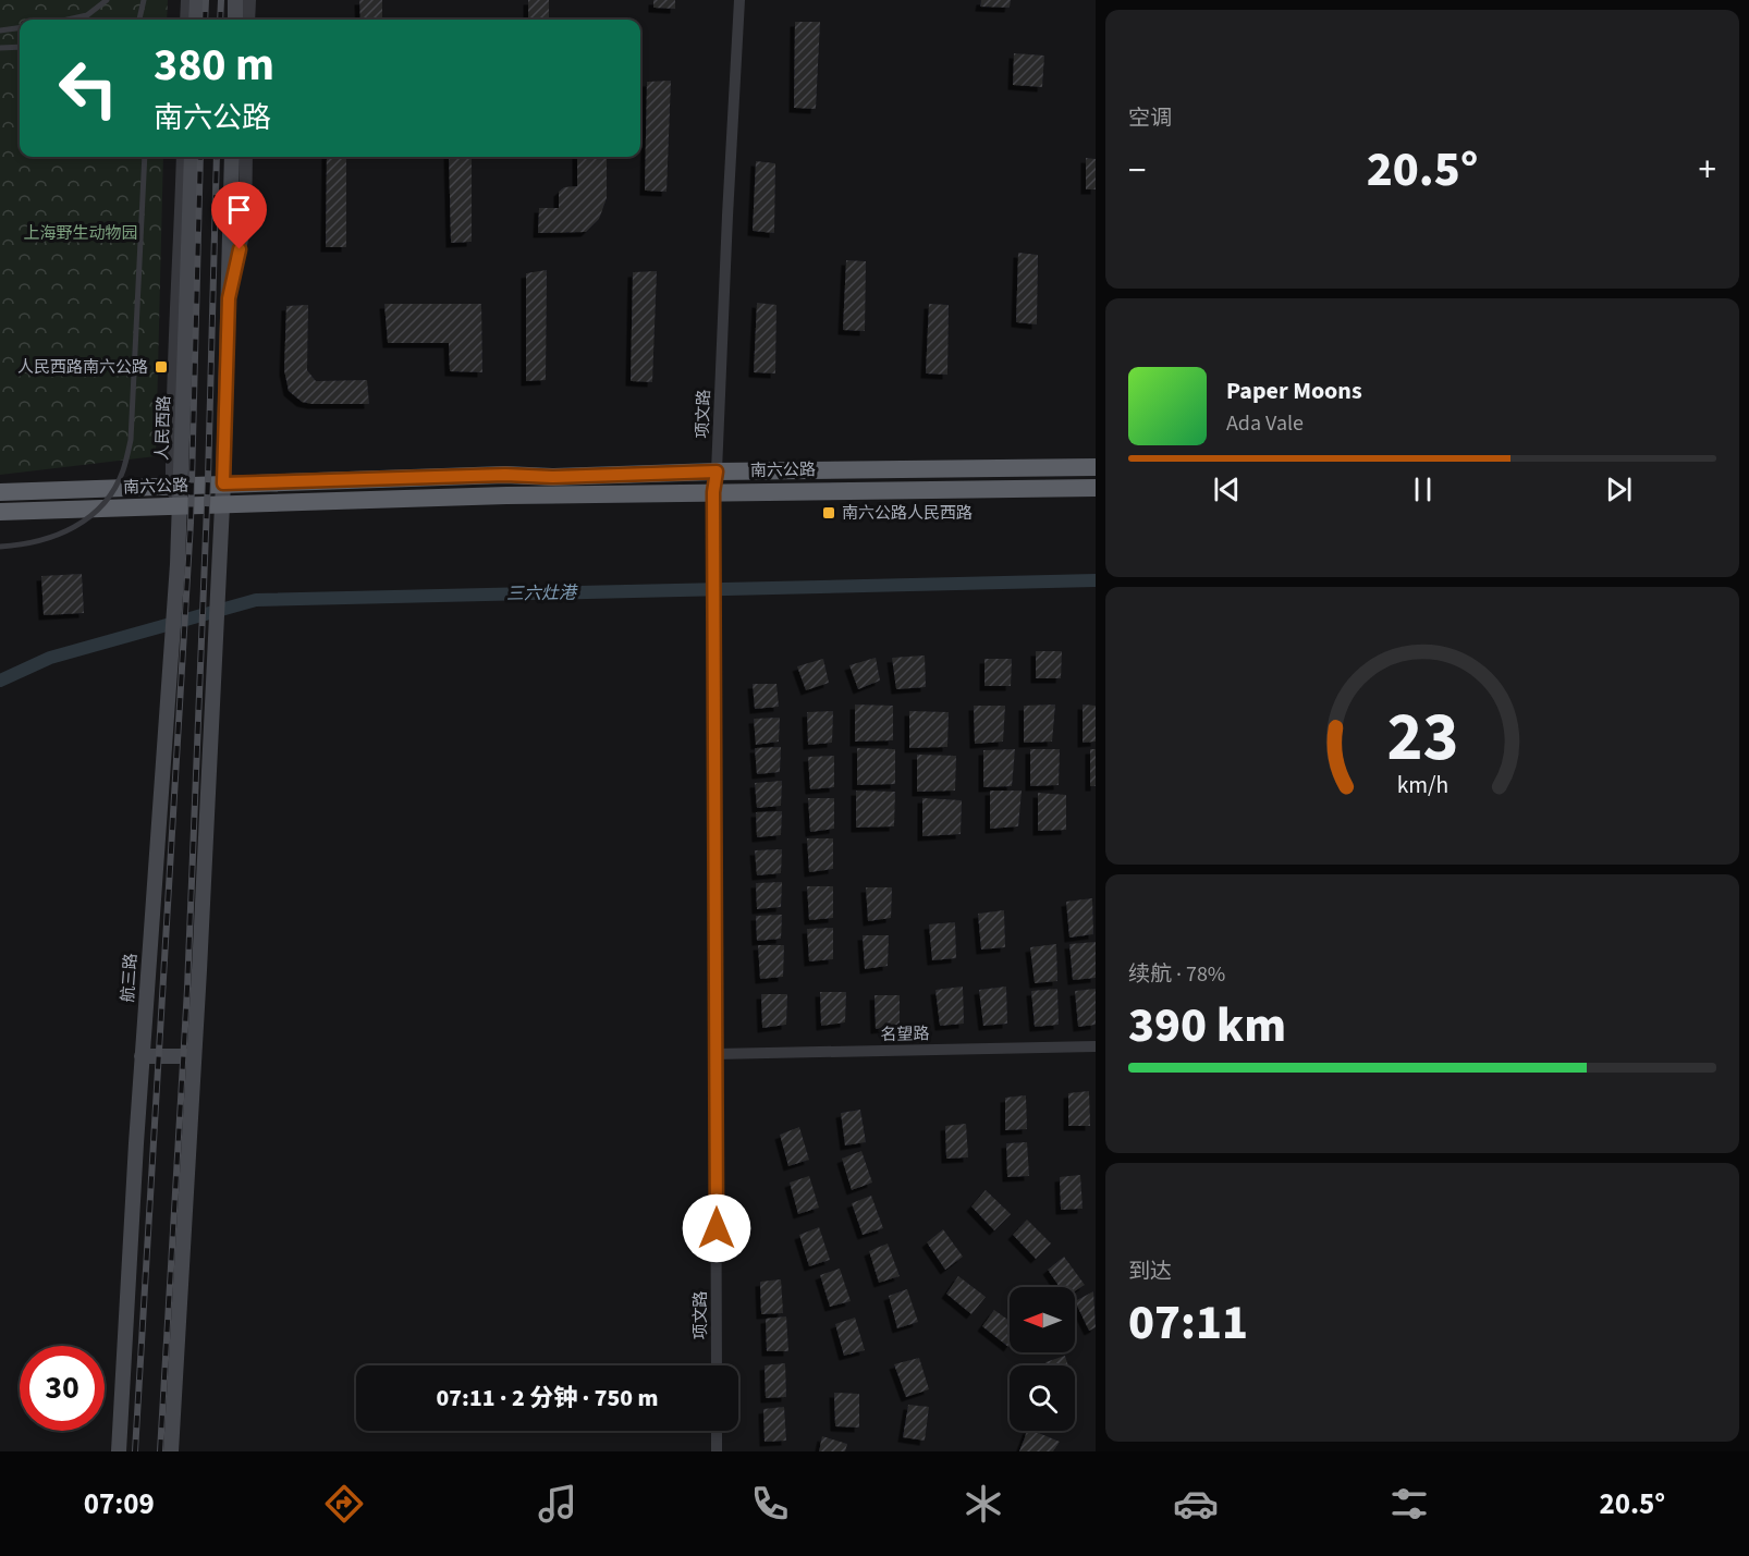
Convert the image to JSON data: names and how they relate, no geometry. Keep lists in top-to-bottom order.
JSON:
{
  "streets": {
    "highway": ["南六公路"],
    "main road": ["人民西路", "航三路"],
    "street": ["项文路", "名望路"]
  },
  "crossings": [
    ["项文路", "南六公路"],
    ["项文路", "名望路"],
    ["人民西路", "南六公路"],
    ["人民西路", "航三路"],
    ["南六公路", "航三路"]
  ],
  "water": ["三六灶港"],
  "parks": ["上海野生动物园"],
  "places": {
    "transit": ["人民西路南六公路", "南六公路人民西路"]
  },
  "north": "left",
  "page": {
    "tile": [
      "空调",
      ["续航 · 78%", "390 km"],
      ["到达", "07:11"]
    ],
    "turn": ["380 m", "南六公路"],
    "heat": ["−", "20.5°", "+"],
    "song": ["Paper Moons", "Ada Vale"],
    "limit": "30",
    "trip": "07:11 · 2 分钟 · 750 m",
    "tabs": ["07:09", "20.5°"],
    "gauge": ["23", "km/h"]
  }
}
